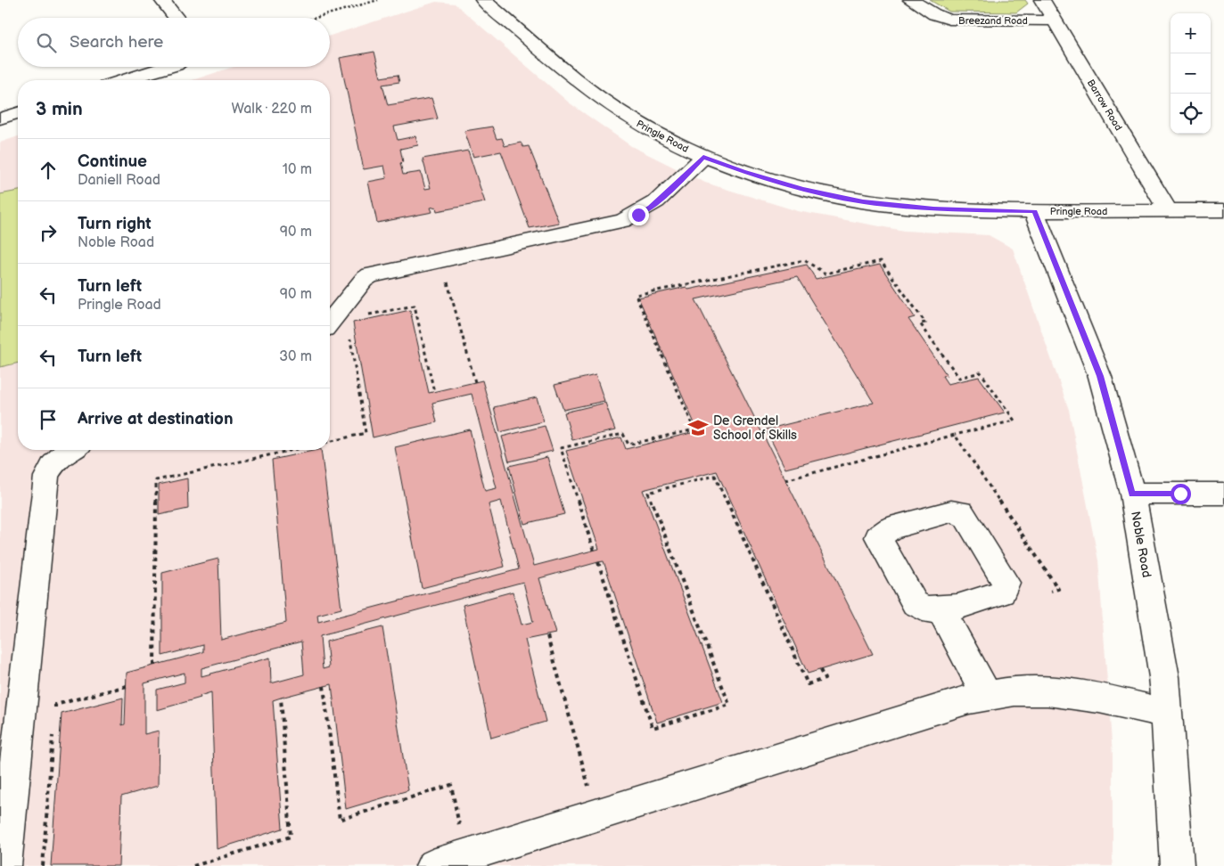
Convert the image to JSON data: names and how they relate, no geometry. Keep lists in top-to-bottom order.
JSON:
{
  "streets": {
    "street": [
      "Breezand Road",
      "Barrow Road",
      "Pringle Road",
      "Noble Road"
    ]
  },
  "crossings": [
    ["Breezand Road", "Barrow Road"],
    ["Barrow Road", "Pringle Road"],
    ["Pringle Road", "Noble Road"]
  ],
  "places": {
    "school or university": ["De Grendel School of Skills"]
  },
  "page": {
    "map_buttons": ["+", "−"],
    "search": "Search here",
    "heading": ["3 min", "Walk · 220 m"],
    "list": [
      ["Continue", "Daniell Road", "10 m"],
      ["Turn right", "Noble Road", "90 m"],
      ["Turn left", "Pringle Road", "90 m"],
      ["Turn left", "30 m"],
      "Arrive at destination"
    ]
  }
}
